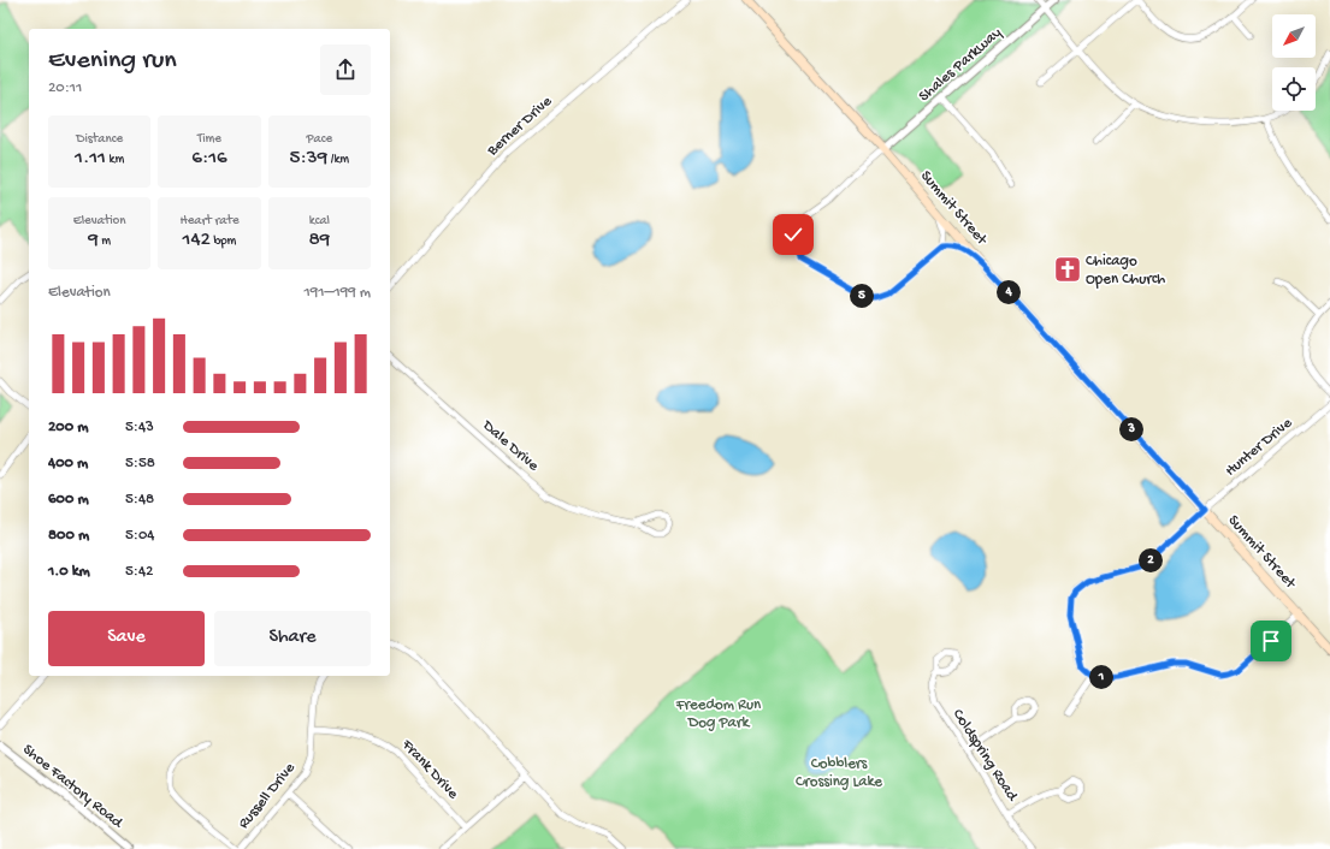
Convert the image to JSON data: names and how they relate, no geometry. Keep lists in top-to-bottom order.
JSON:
{
  "streets": {
    "main road": ["Summit Street"],
    "street": [
      "Shales Parkway",
      "Berner Drive",
      "Dale Drive",
      "Hunter Drive",
      "Coldspring Road",
      "Frank Drive",
      "Shoe Factory Road",
      "Russell Drive"
    ]
  },
  "crossings": [
    ["Shales Parkway", "Summit Street"],
    ["Summit Street", "Hunter Drive"],
    ["Frank Drive", "Russell Drive"]
  ],
  "parks": ["Freedom Run Dog Park", "Cobblers Crossing Lake"],
  "places": {
    "church": ["Chicago Open Church"]
  },
  "north": "bottom left",
  "page": {
    "heading": ["Evening run", "20:11"],
    "stats": [
      ["Distance", "1.11 km"],
      ["Time", "6:16"],
      ["Pace", "5:39 /km"],
      ["Elevation", "9 m"],
      ["Heart rate", "142 bpm"],
      ["kcal", "89"]
    ],
    "chart": ["Elevation", "191–199 m"],
    "pins": [
      "4",
      "5",
      "3",
      "2",
      "1"
    ],
    "list": [
      {
        "name": "200 m",
        "note": "5:43"
      },
      {
        "name": "400 m",
        "note": "5:58"
      },
      {
        "name": "600 m",
        "note": "5:48"
      },
      {
        "name": "800 m",
        "note": "5:04"
      },
      {
        "name": "1.0 km",
        "note": "5:42"
      }
    ],
    "buttons": ["Save", "Share"]
  }
}
